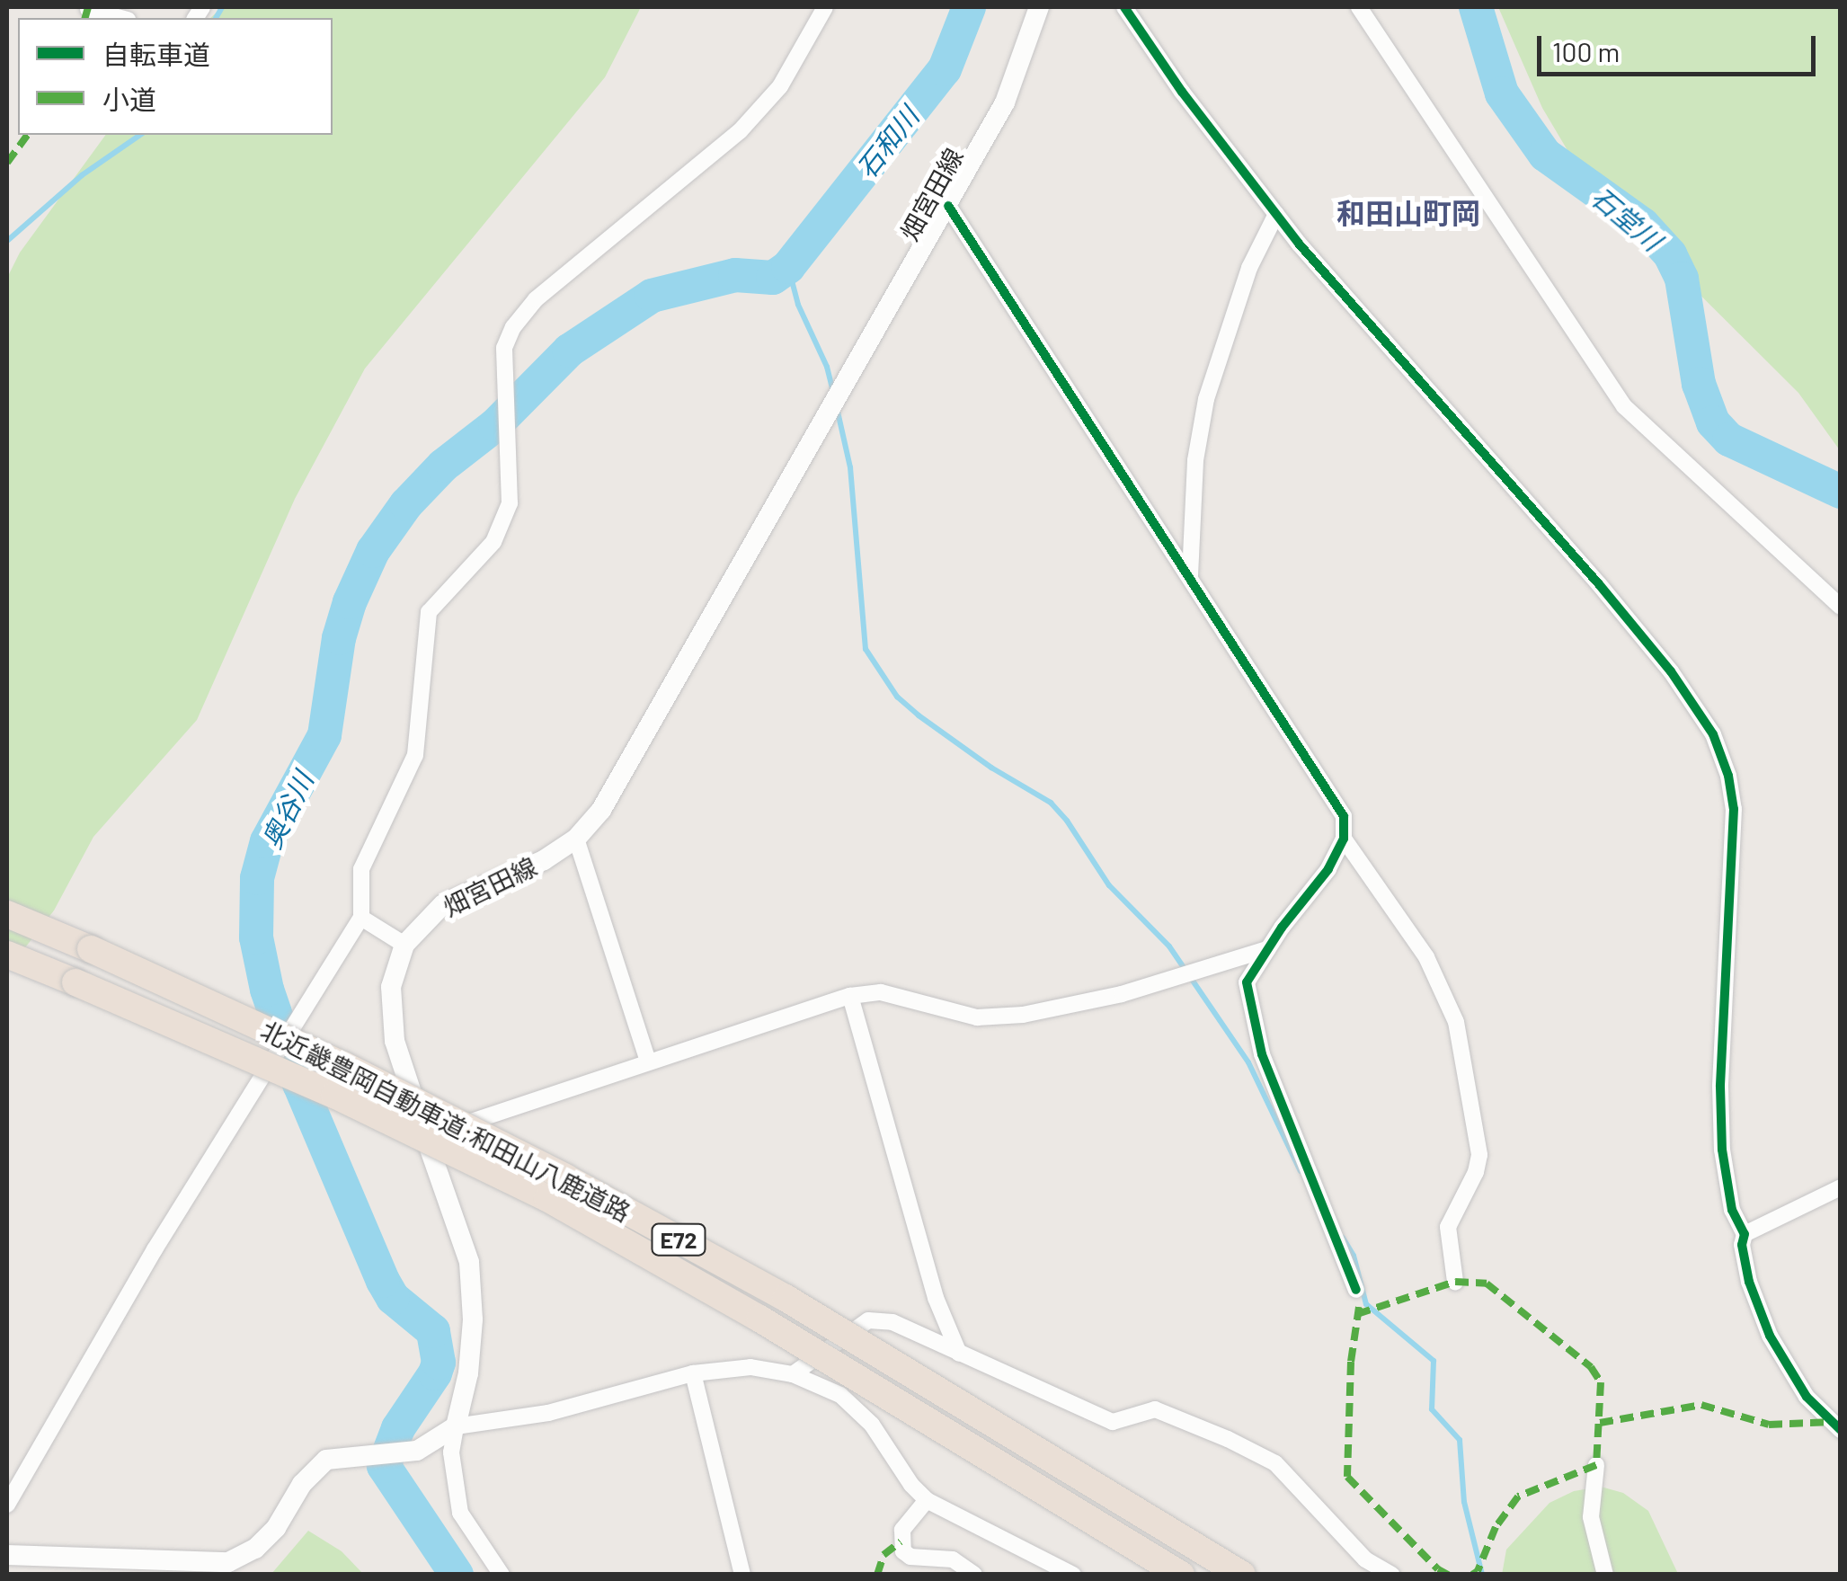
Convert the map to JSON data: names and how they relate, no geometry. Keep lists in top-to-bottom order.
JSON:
{
  "streets": {
    "highway": ["北近畿豊岡自動車道;和田山八鹿道路", "E72"],
    "main road": ["畑宮田線"]
  },
  "districts": ["和田山町岡"],
  "water": ["石和川", "石堂川", "奥谷川"],
  "legend": ["自転車道", "小道"],
  "scale_bar": "100 m"
}
